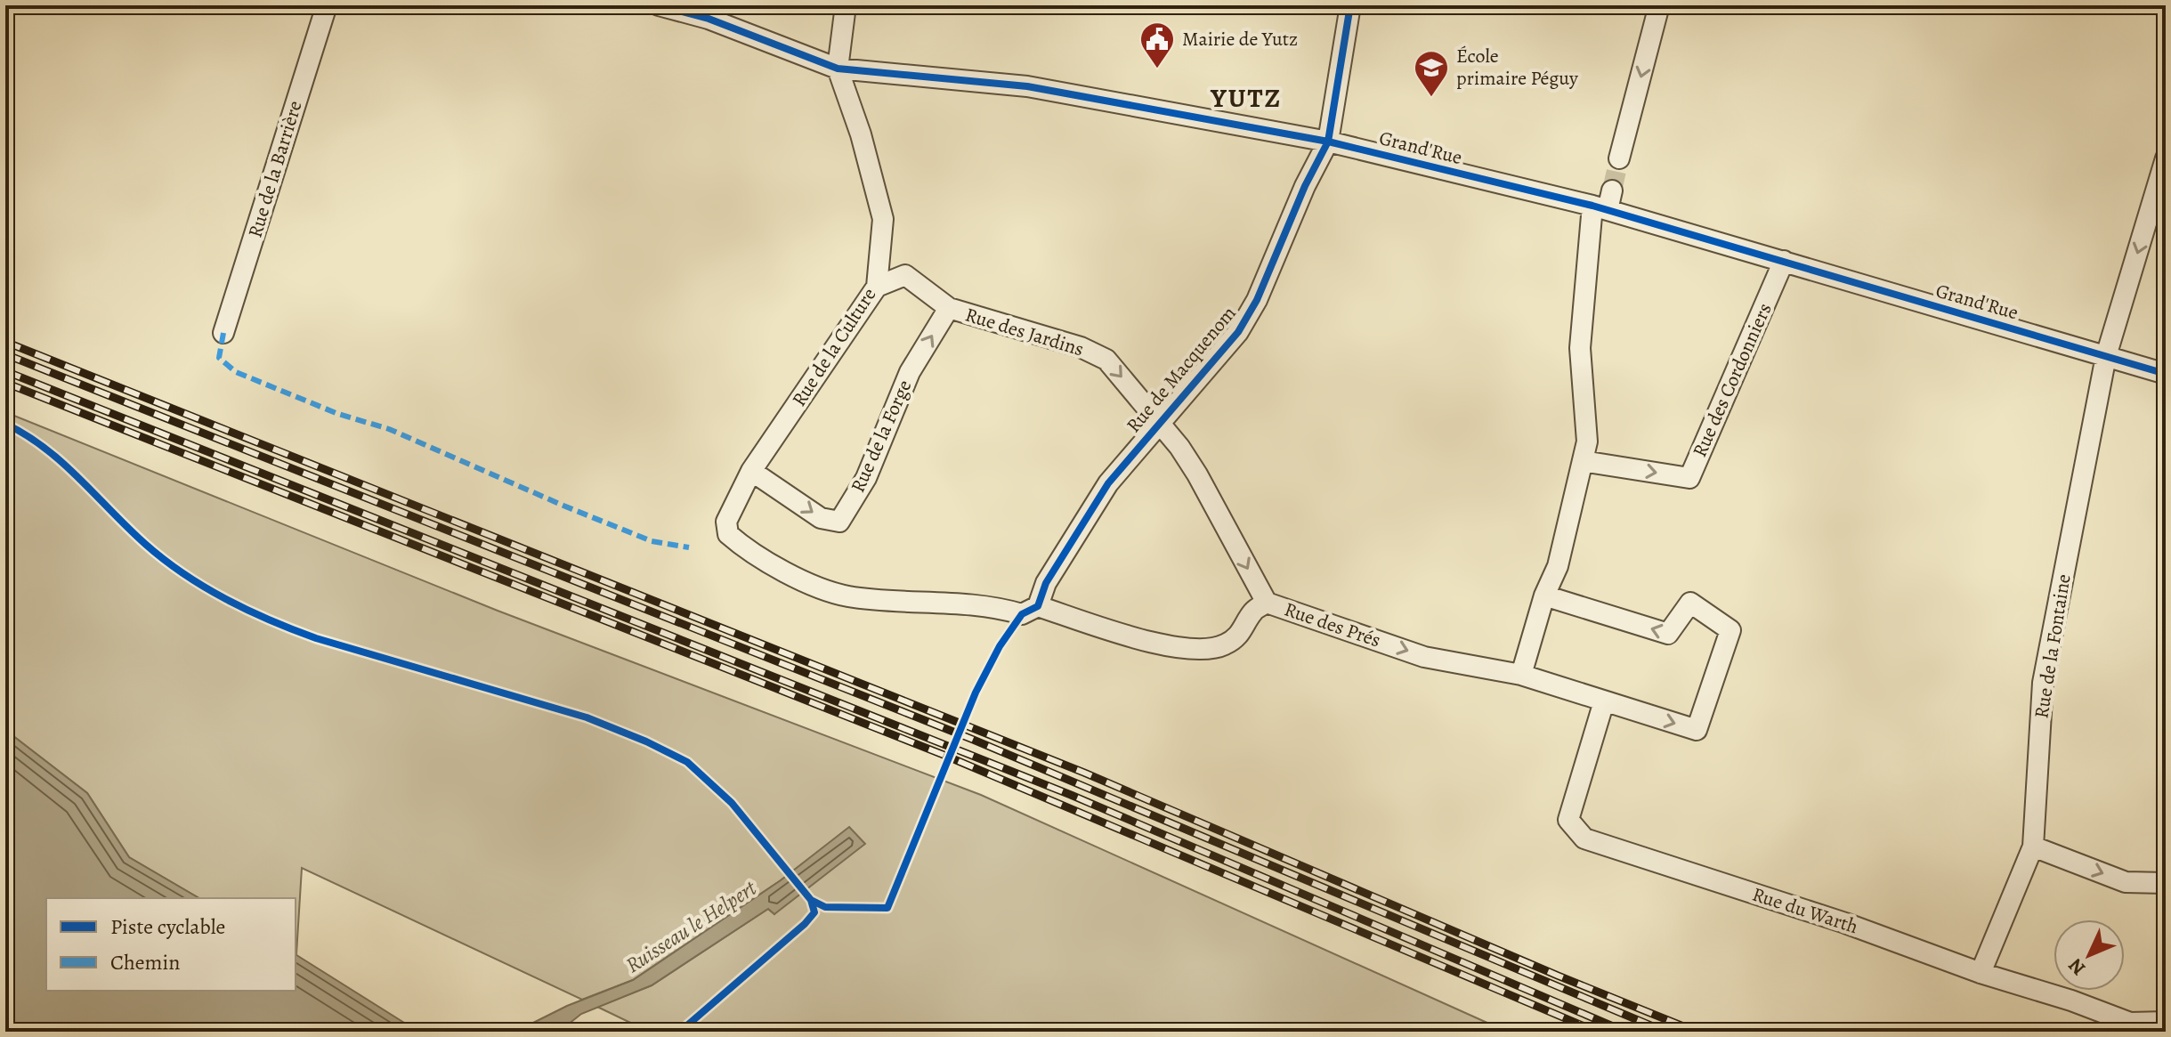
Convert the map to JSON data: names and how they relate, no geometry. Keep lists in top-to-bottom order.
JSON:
{
  "streets": {
    "street": [
      "Grand'Rue",
      "Rue de la Barrière",
      "Rue des Jardins",
      "Rue de la Culture",
      "Rue de Macquenom",
      "Rue des Cordonniers",
      "Rue de la Forge",
      "Rue des Prés",
      "Rue de la Fontaine",
      "Rue du Warth"
    ]
  },
  "crossings": [
    ["Grand'Rue", "Rue de la Culture"],
    ["Grand'Rue", "Rue de Macquenom"],
    ["Grand'Rue", "Rue des Cordonniers"],
    ["Grand'Rue", "Rue de la Fontaine"],
    ["Rue des Jardins", "Rue de la Culture"],
    ["Rue des Jardins", "Rue de Macquenom"],
    ["Rue des Jardins", "Rue de la Forge"],
    ["Rue des Jardins", "Rue des Prés"],
    ["Rue de la Culture", "Rue de la Forge"],
    ["Rue de la Culture", "Rue des Prés"],
    ["Rue de Macquenom", "Rue des Prés"],
    ["Rue des Prés", "Rue du Warth"],
    ["Rue de la Fontaine", "Rue du Warth"]
  ],
  "one_way": ["Rue des Jardins", "Rue des Cordonniers"],
  "districts": ["YUTZ"],
  "water": ["Ruisseau le Helpert"],
  "places": {
    "public building": ["Mairie de Yutz"],
    "school or university": ["École primaire Péguy"]
  },
  "legend": ["Piste cyclable", "Chemin"],
  "north": "bottom left"
}
